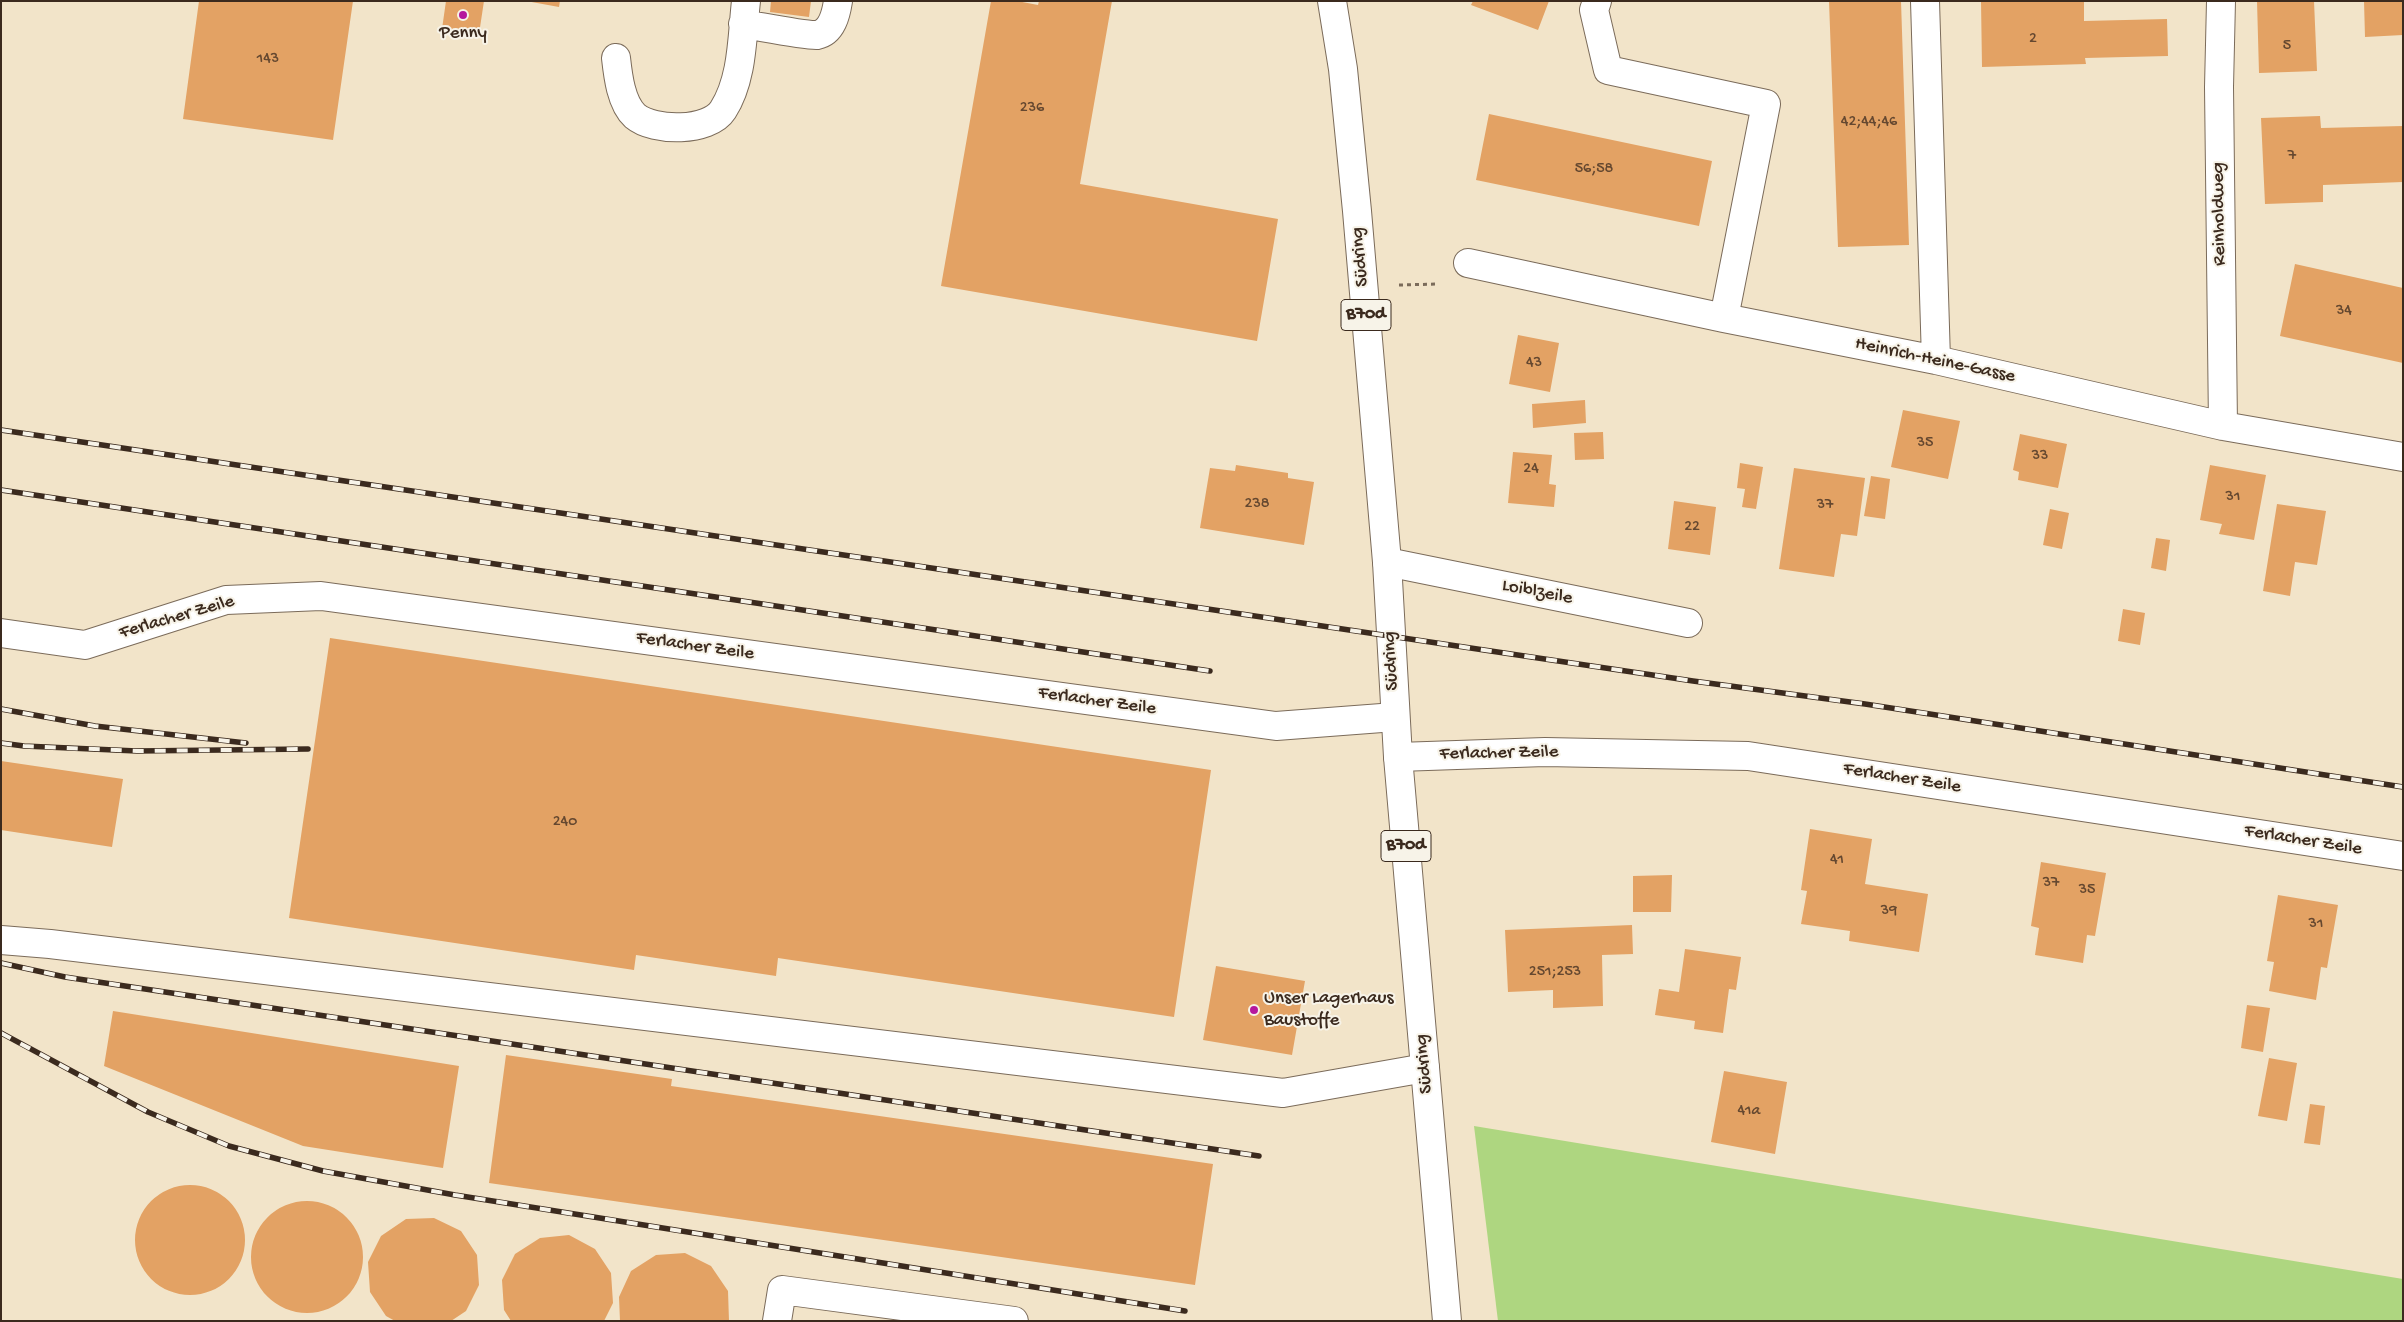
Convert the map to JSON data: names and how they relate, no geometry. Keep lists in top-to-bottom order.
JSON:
{
  "streets": {
    "street": [
      "Reinholdweg",
      "Südring",
      "B70d",
      "Heinrich-Heine-Gasse",
      "Loiblzeile",
      "Ferlacher Zeile"
    ]
  },
  "crossings": [
    ["Reinholdweg", "Heinrich-Heine-Gasse"],
    ["Südring", "Loiblzeile"],
    ["Südring", "Ferlacher Zeile"]
  ],
  "places": ["Penny", "Unser Lagerhaus Baustoffe"],
  "house_numbers": [
    "2",
    "5",
    "143",
    "236",
    "42;44;46",
    "7",
    "56;58",
    "34",
    "43",
    "35",
    "33",
    "24",
    "31",
    "238",
    "37",
    "22",
    "240",
    "41",
    "37",
    "35",
    "39",
    "31",
    "251;253",
    "41a"
  ]
}
